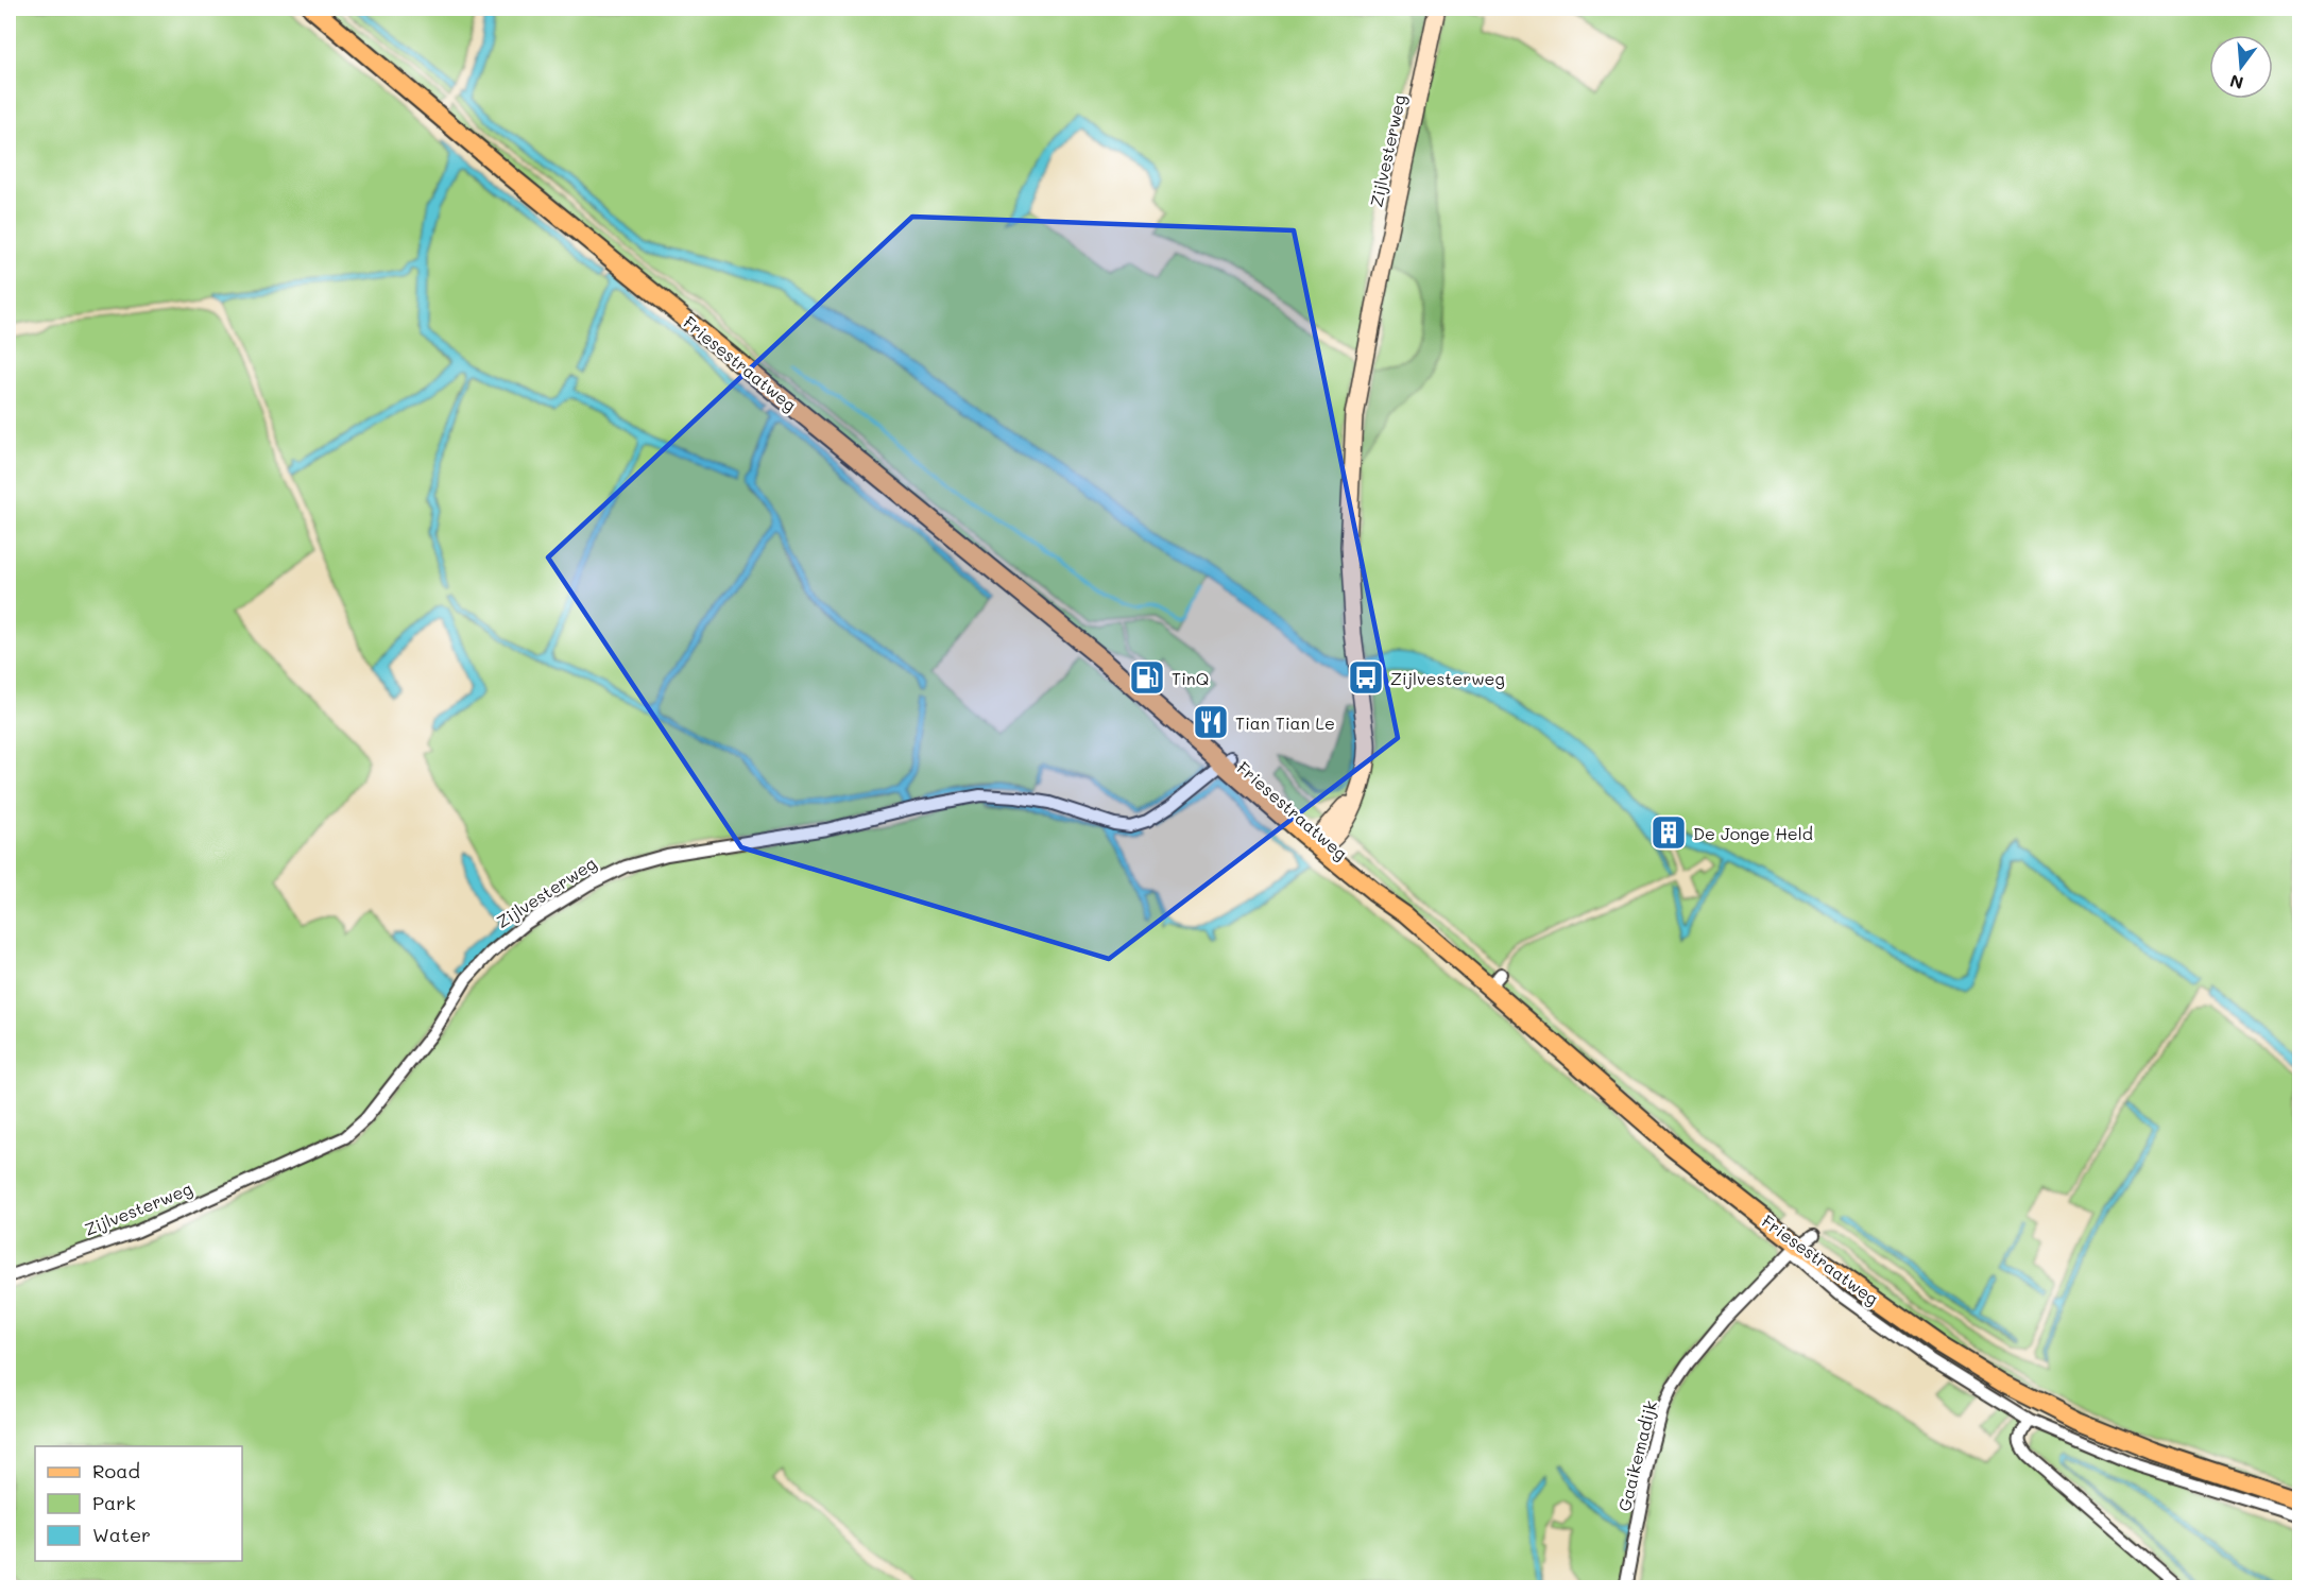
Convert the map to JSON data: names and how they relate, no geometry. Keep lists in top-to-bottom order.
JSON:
{
  "streets": {
    "main road": ["Zijlvesterweg", "Friesestraatweg"],
    "street": ["Gaaikemadijk"]
  },
  "crossings": [
    ["Zijlvesterweg", "Friesestraatweg"],
    ["Friesestraatweg", "Gaaikemadijk"]
  ],
  "places": {
    "fuel station": ["TinQ"],
    "bus stop": ["Zijlvesterweg"],
    "restaurant": ["Tian Tian Le"],
    "building": ["De Jonge Held"]
  },
  "legend": ["Road", "Park", "Water"],
  "north": "bottom"
}
